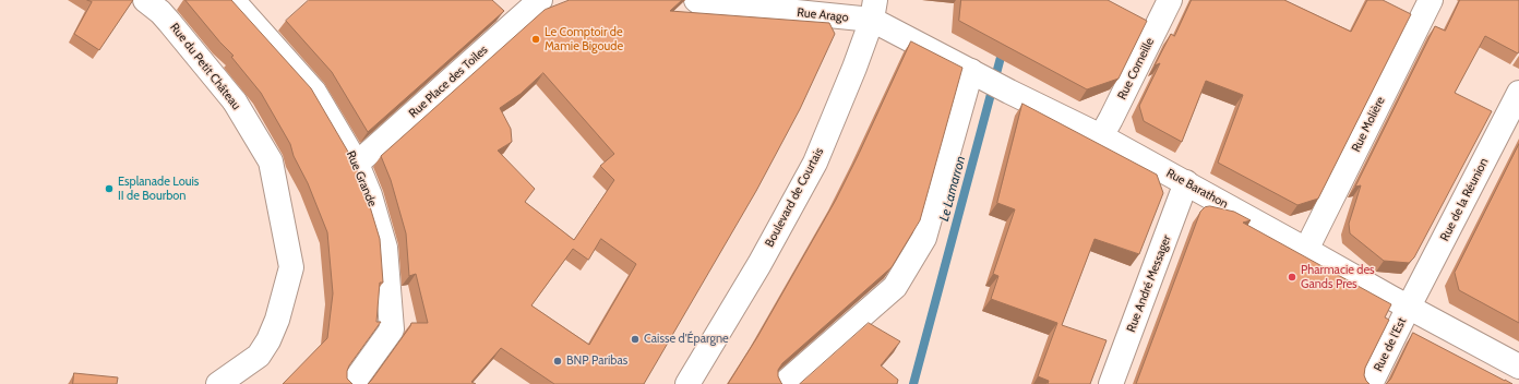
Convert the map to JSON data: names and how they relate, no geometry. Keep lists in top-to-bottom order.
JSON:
{
  "streets": {
    "street": [
      "Rue Arago",
      "Rue du Petit Château",
      "Rue Corneille",
      "Rue Place des Toiles",
      "Rue Molière",
      "Rue Grande",
      "Rue Barathon",
      "Boulevard de Courtais",
      "Rue de la Réunion",
      "Rue André Messager",
      "Rue de l'Est"
    ]
  },
  "crossings": [
    ["Rue Arago", "Rue Barathon"],
    ["Rue Arago", "Boulevard de Courtais"],
    ["Rue Corneille", "Rue Barathon"],
    ["Rue Place des Toiles", "Rue Grande"],
    ["Rue Molière", "Rue Barathon"],
    ["Rue Barathon", "Boulevard de Courtais"],
    ["Rue Barathon", "Rue de la Réunion"],
    ["Rue Barathon", "Rue André Messager"],
    ["Rue Barathon", "Rue de l'Est"],
    ["Rue de la Réunion", "Rue de l'Est"]
  ],
  "water": ["Le Lamarron"],
  "places": [
    "Le Comptoir de Mamie Bigoude",
    "Esplanade Louis II de Bourbon",
    "Pharmacie des Gands Pres",
    "Caisse d'Épargne",
    "BNP Paribas"
  ]
}
